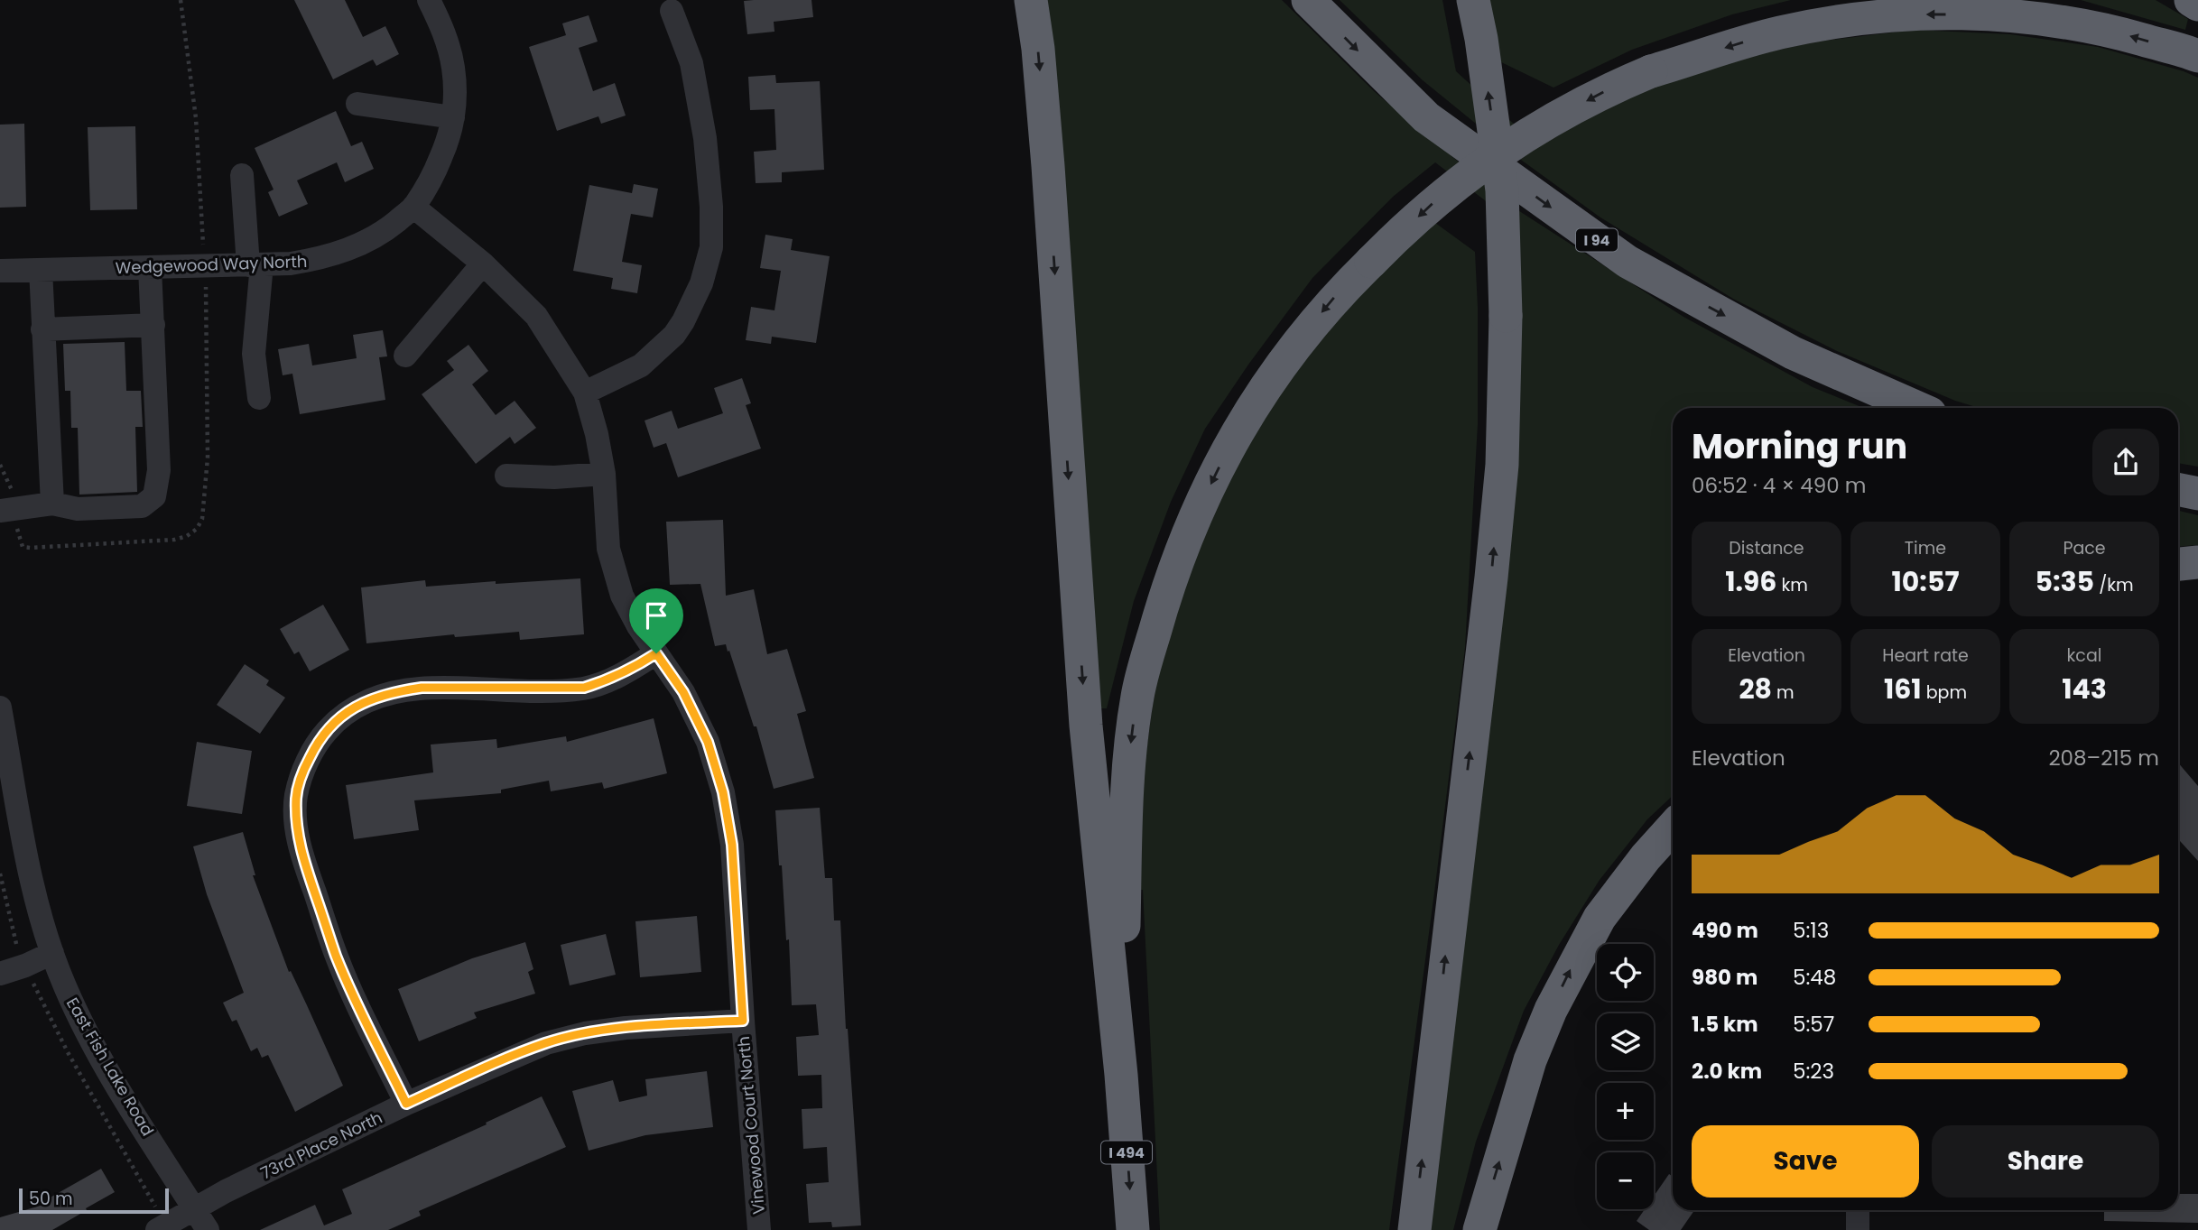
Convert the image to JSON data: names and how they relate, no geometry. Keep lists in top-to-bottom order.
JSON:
{
  "streets": {
    "highway": ["I 94", "I 494"],
    "street": [
      "Wedgewood Way North",
      "East Fish Lake Road",
      "Vinewood Court North",
      "73rd Place North"
    ]
  },
  "crossings": [
    ["Wedgewood Way North", "Vinewood Court North"],
    ["East Fish Lake Road", "73rd Place North"],
    ["Vinewood Court North", "73rd Place North"]
  ],
  "scale_bar": "50 m",
  "page": {
    "heading": ["Morning run", "06:52 · 4 × 490 m"],
    "stats": [
      ["Distance", "1.96 km"],
      ["Time", "10:57"],
      ["Pace", "5:35 /km"],
      ["Elevation", "28 m"],
      ["Heart rate", "161 bpm"],
      ["kcal", "143"]
    ],
    "chart": ["Elevation", "208–215 m"],
    "list": [
      {
        "name": "490 m",
        "note": "5:13"
      },
      {
        "name": "980 m",
        "note": "5:48"
      },
      {
        "name": "1.5 km",
        "note": "5:57"
      },
      {
        "name": "2.0 km",
        "note": "5:23"
      }
    ],
    "map_buttons": ["+", "−"],
    "buttons": ["Save", "Share"],
    "scale": "50 m"
  }
}
